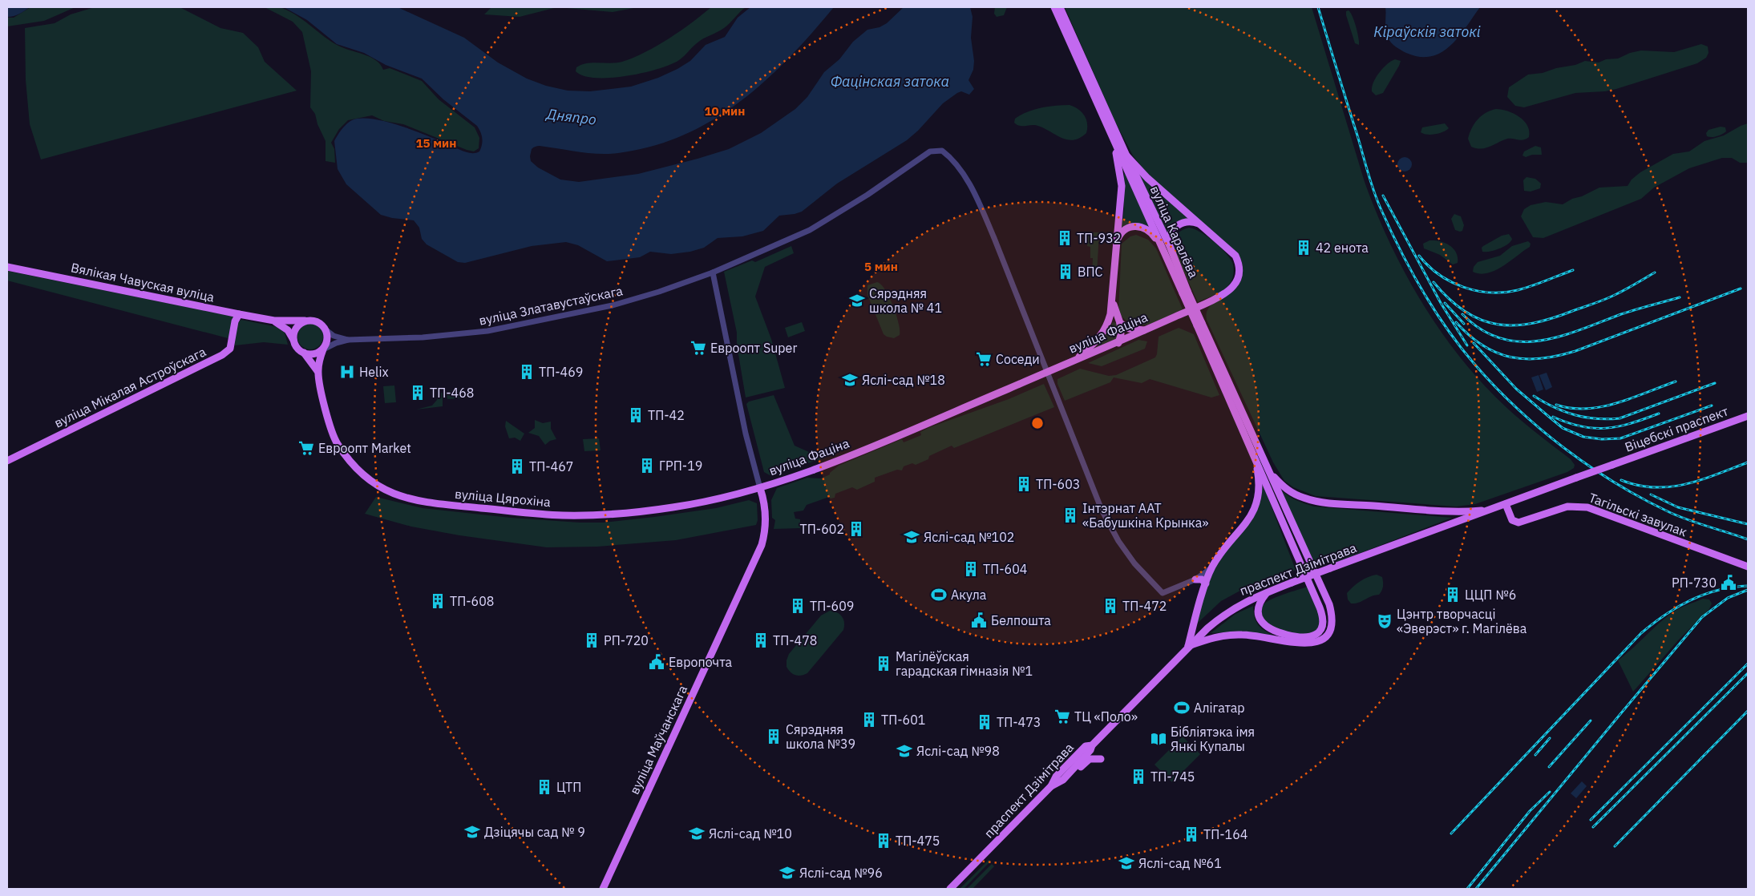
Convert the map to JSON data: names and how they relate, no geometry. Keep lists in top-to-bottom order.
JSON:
{
  "streets": {
    "main road": [
      "вуліца Каралёва",
      "Вялікая Чавуская вуліца",
      "вуліца Фаціна",
      "вуліца Мікалая Астроўскага",
      "Віцебскі праспект",
      "вуліца Цярохіна",
      "Тагільскі завулак",
      "праспект Дзімітрава",
      "вуліца Маўчанскага"
    ],
    "street": ["вуліца Златавустаўскага"]
  },
  "crossings": [
    ["вуліца Каралёва", "праспект Дзімітрава"],
    ["Вялікая Чавуская вуліца", "вуліца Мікалая Астроўскага"],
    ["Вялікая Чавуская вуліца", "вуліца Цярохіна"],
    ["вуліца Златавустаўскага", "вуліца Фаціна"],
    ["вуліца Фаціна", "вуліца Цярохіна"],
    ["вуліца Фаціна", "вуліца Маўчанскага"],
    ["Віцебскі праспект", "праспект Дзімітрава"],
    ["вуліца Цярохіна", "вуліца Маўчанскага"],
    ["Тагільскі завулак", "праспект Дзімітрава"]
  ],
  "water": ["Кіраўскія затокі", "Фацінская затока", "Дняпро"],
  "places": {
    "building": [
      "ТП-932",
      "42 енота",
      "ВПС",
      "ТП-469",
      "ТП-468",
      "ТП-42",
      "ГРП-19",
      "ТП-467",
      "ТП-603",
      "Інтэрнат ААТ «Бабушкіна Крынка»",
      "ТП-602",
      "ТП-604",
      "ЦЦП №6",
      "ТП-608",
      "ТП-609",
      "ТП-472",
      "РП-720",
      "ТП-478",
      "Магілёўская гарадская гімназія №1",
      "ТП-601",
      "ТП-473",
      "Сярэдняя школа №39",
      "ТП-745",
      "ЦТП",
      "ТП-164",
      "ТП-475"
    ],
    "school or university": [
      "Сярэдняя школа № 41",
      "Яслі-сад №18",
      "Яслі-сад №102",
      "Яслі-сад №98",
      "Дзіцячы сад № 9",
      "Яслі-сад №10",
      "Яслі-сад №61",
      "Яслі-сад №96"
    ],
    "supermarket": [
      "Евроопт Super",
      "Соседи",
      "Евроопт Market",
      "ТЦ «Поло»"
    ],
    "hospital": ["Helix"],
    "public building": ["РП-730", "Белпошта", "Европочта"],
    "sports": ["Акула", "Алігатар"],
    "theatre": ["Цэнтр творчасці «Эверэст» г. Магілёва"],
    "library": ["Бібліятэка імя Янкі Купалы"]
  },
  "rings": ["10 мин", "15 мин", "5 мин"]
}
